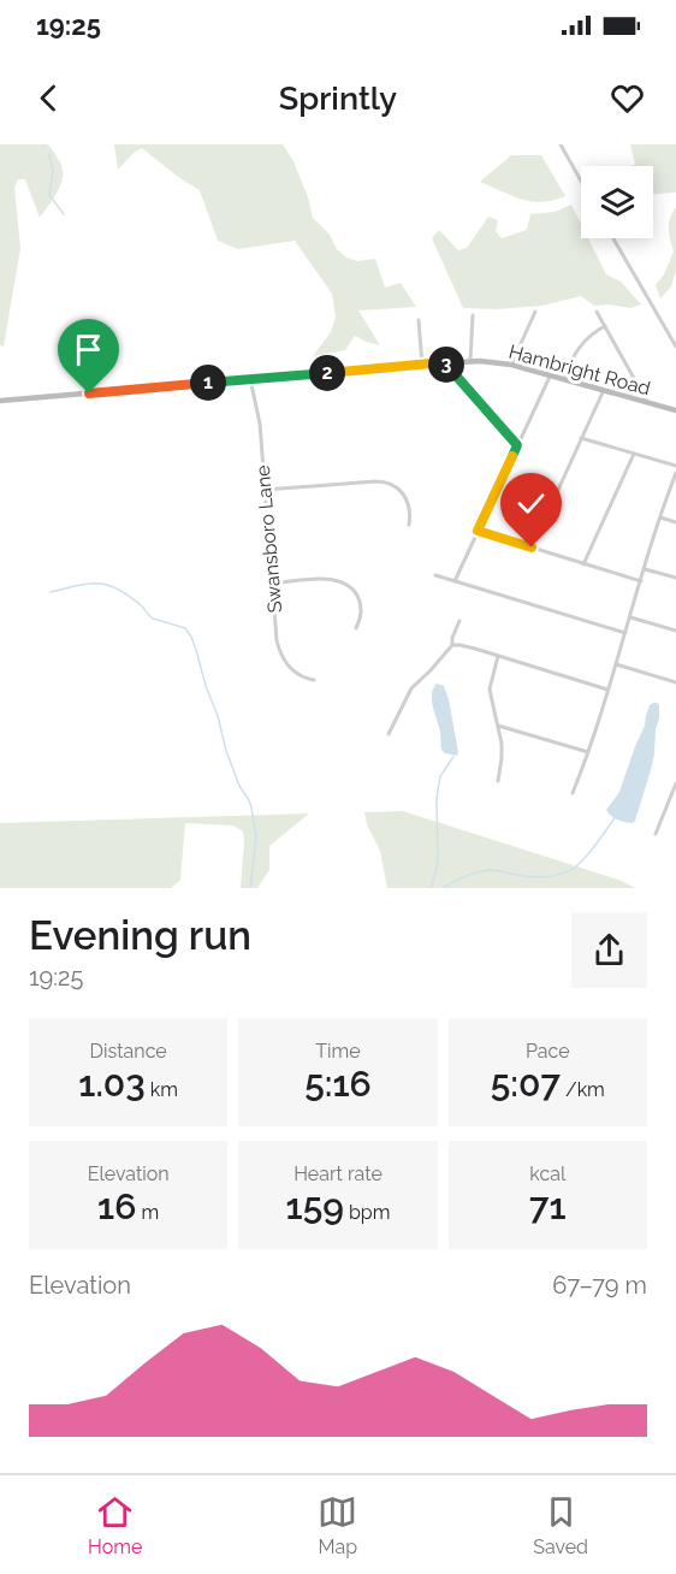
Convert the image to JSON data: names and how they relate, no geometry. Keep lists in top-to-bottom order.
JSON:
{
  "streets": {
    "main road": ["Hambright Road"],
    "street": ["Swansboro Lane"]
  },
  "crossings": [
    ["Hambright Road", "Swansboro Lane"]
  ],
  "page": {
    "status": "19:25",
    "header": "Sprintly",
    "pins": ["3", "2", "1"],
    "heading": ["Evening run", "19:25"],
    "stats": [
      ["Distance", "1.03 km"],
      ["Time", "5:16"],
      ["Pace", "5:07 /km"],
      ["Elevation", "16 m"],
      ["Heart rate", "159 bpm"],
      ["kcal", "71"]
    ],
    "chart": ["Elevation", "67–79 m"],
    "tabs": ["Home", "Map", "Saved"]
  }
}
